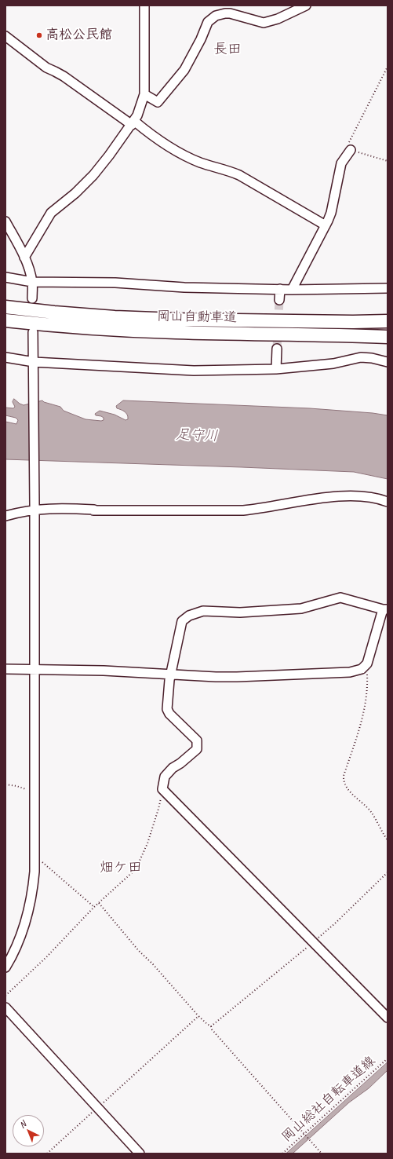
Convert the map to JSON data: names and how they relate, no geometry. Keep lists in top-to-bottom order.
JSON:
{
  "streets": {
    "highway": ["岡山自動車道"],
    "path": ["岡山総社自転車道線"]
  },
  "districts": ["長田", "畑ケ田"],
  "water": ["足守川"],
  "places": ["高松公民館"],
  "north": "top left"
}
